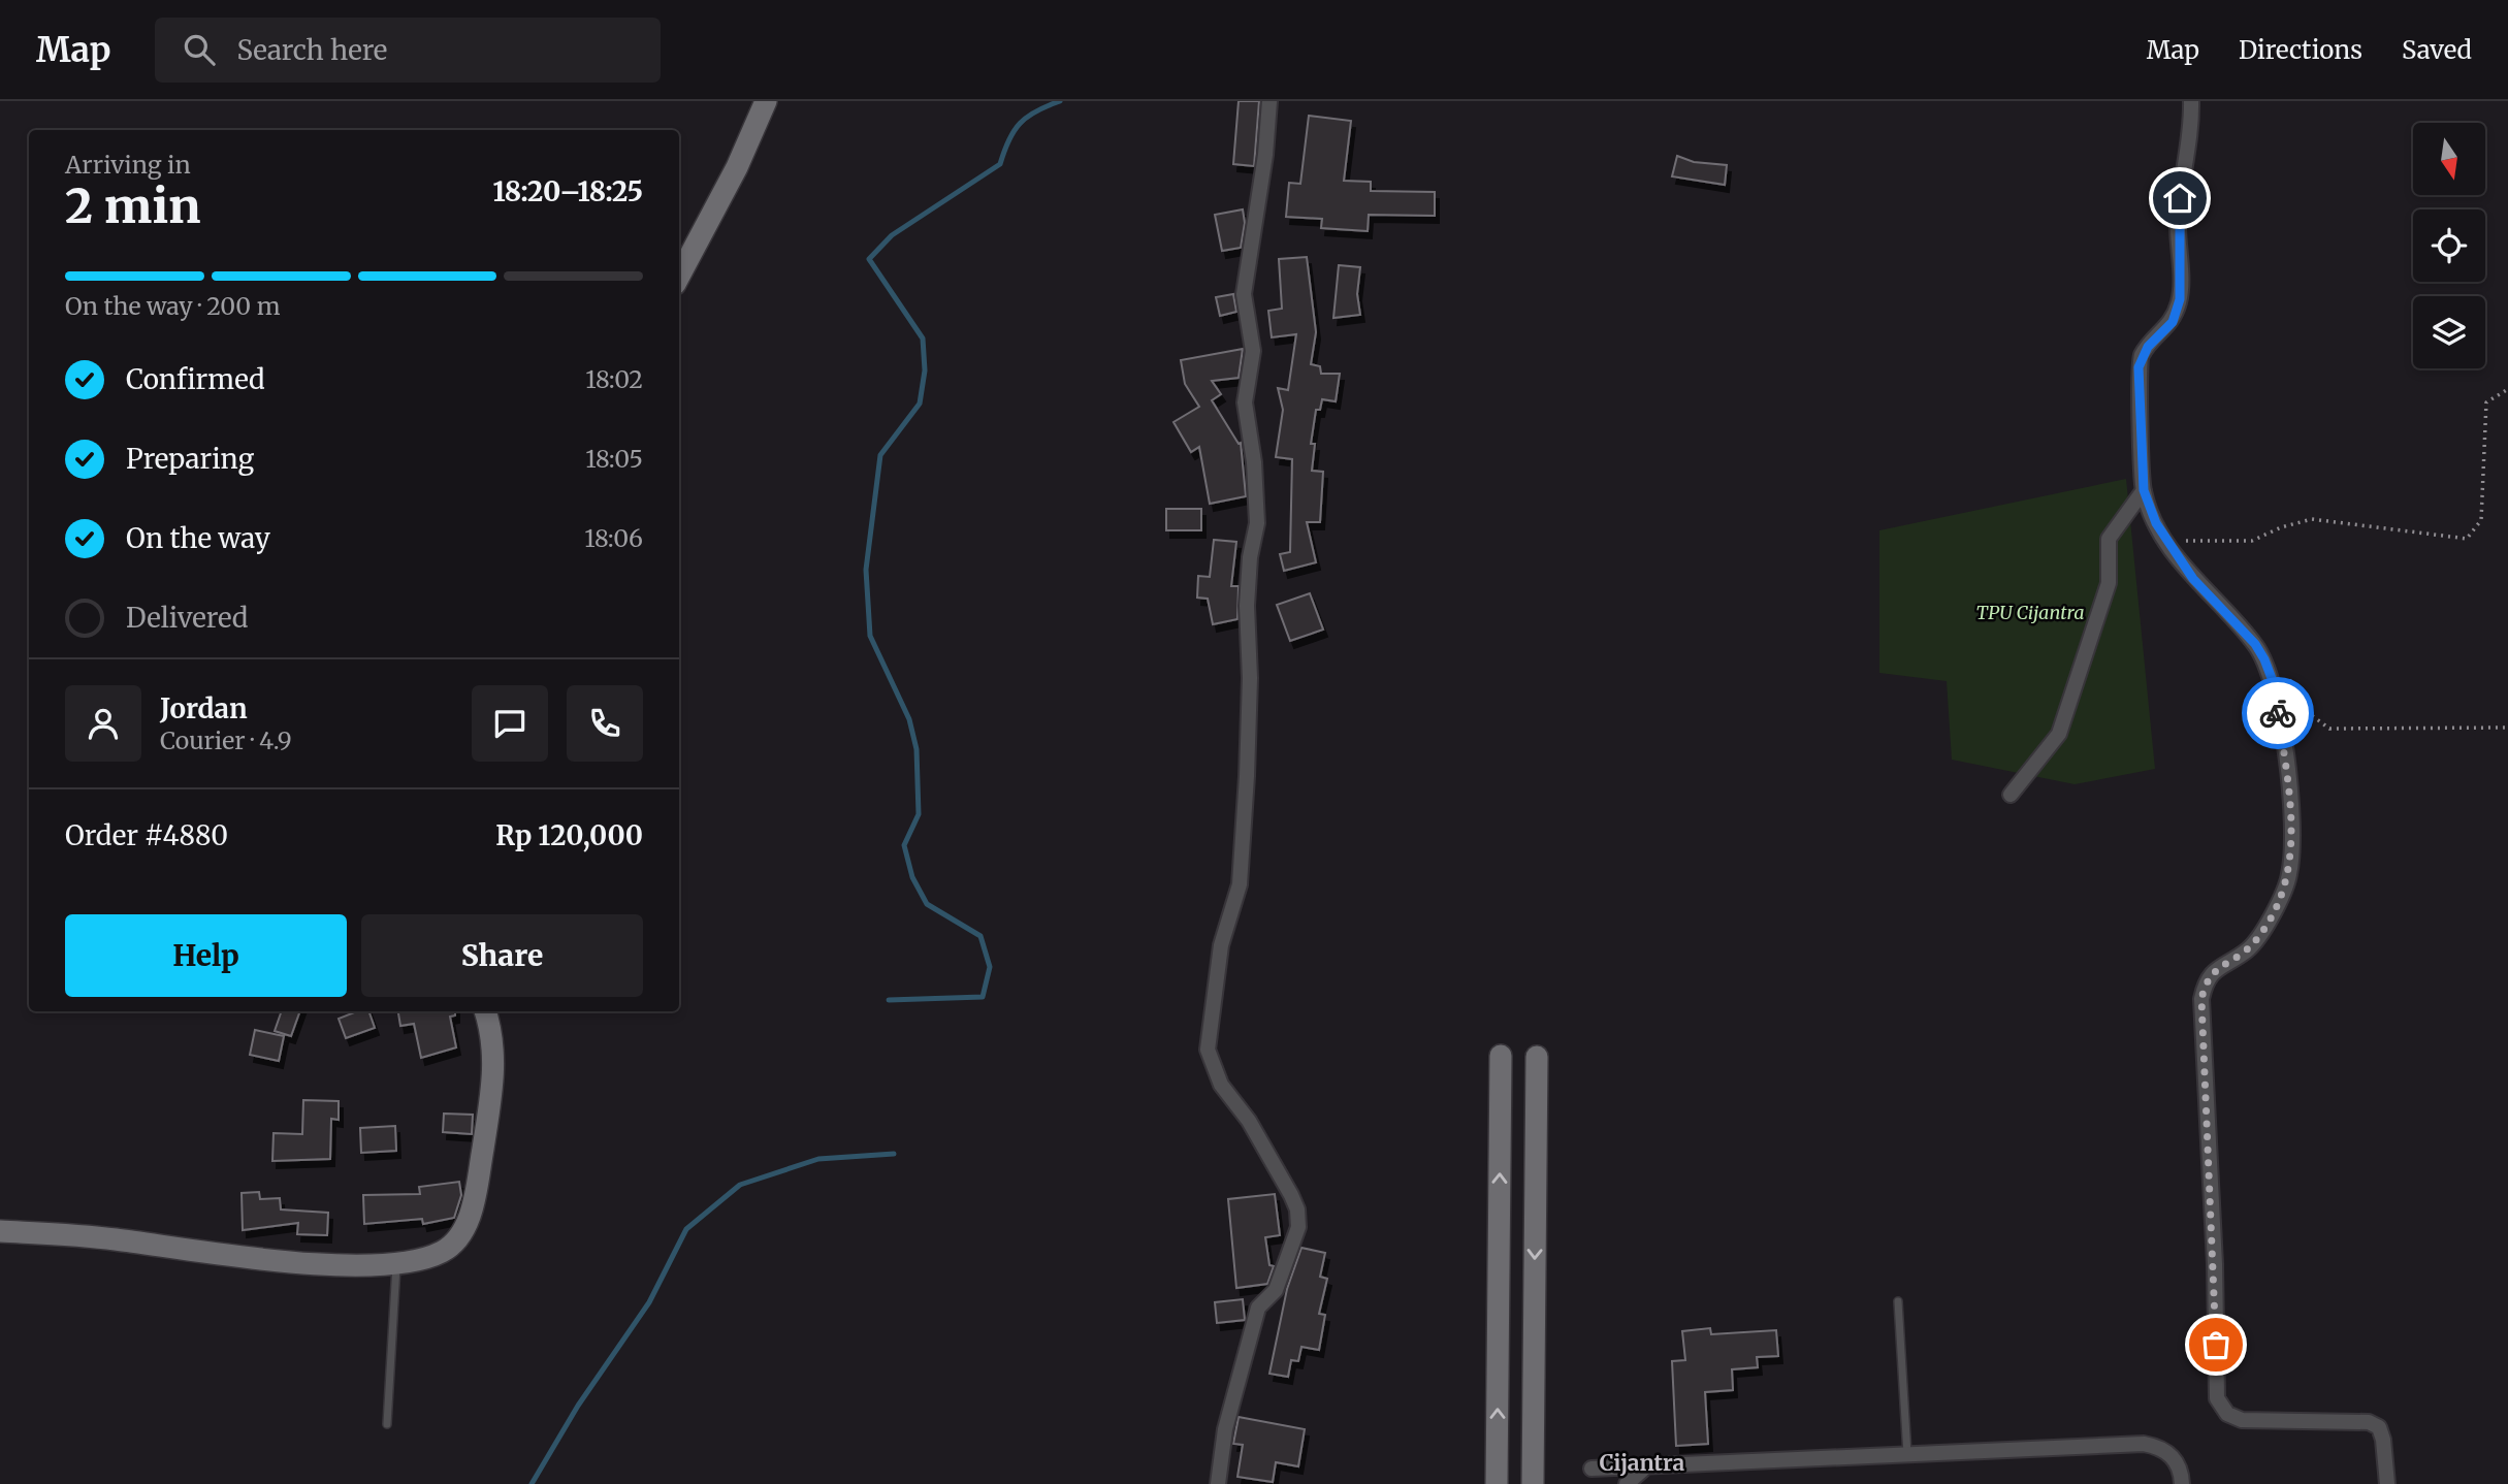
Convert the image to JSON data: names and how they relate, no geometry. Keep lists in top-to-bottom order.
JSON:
{
  "districts": ["Cijantra"],
  "parks": ["TPU Cijantra"],
  "north": "bottom",
  "page": {
    "header": "Map",
    "search": "Search here",
    "nav": ["Map", "Directions", "Saved"],
    "heading": ["2 min", "Arriving in", "18:20–18:25"],
    "panel": [
      "Jordan",
      "Courier · 4.9",
      "Order #4880",
      "Rp 120,000"
    ],
    "bar": "On the way · 200 m",
    "list": [
      ["Confirmed", "18:02"],
      ["Preparing", "18:05"],
      ["On the way", "18:06"],
      "Delivered"
    ],
    "buttons": ["Help", "Share"]
  }
}
